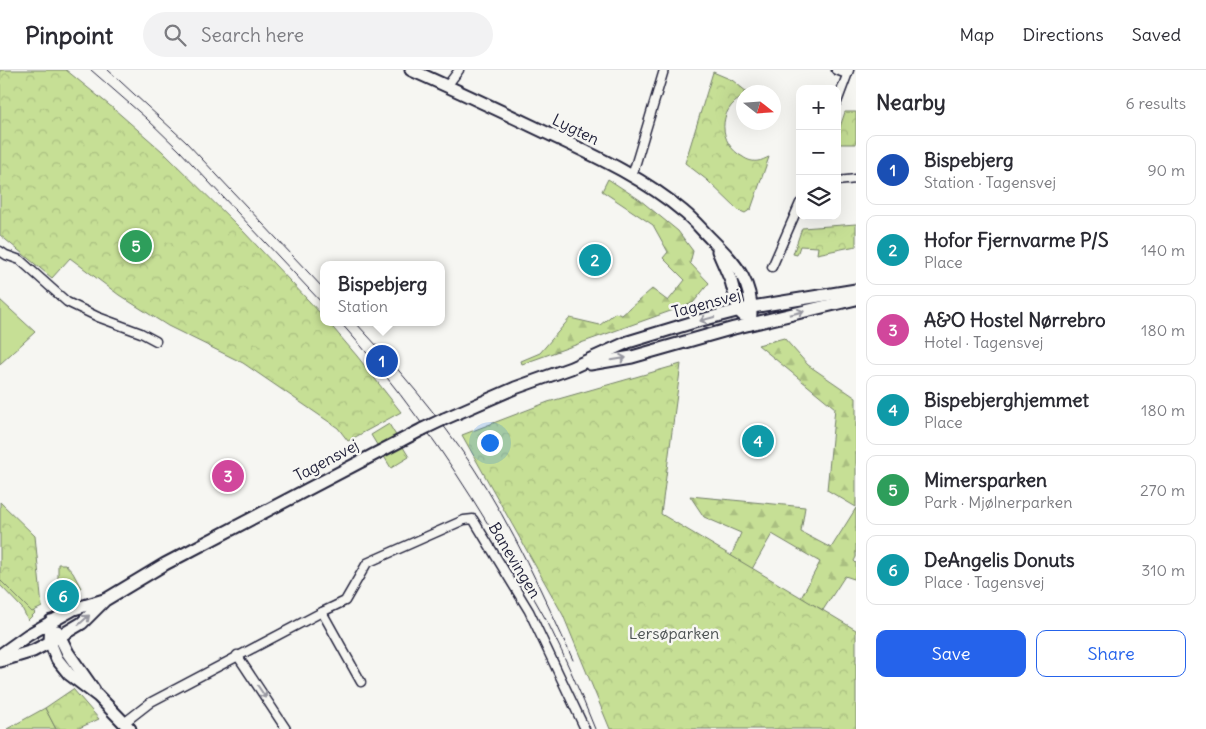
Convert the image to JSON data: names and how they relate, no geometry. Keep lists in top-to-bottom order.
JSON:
{
  "streets": {
    "street": ["Lygten", "Tagensvej", "Banevingen"]
  },
  "crossings": [
    ["Lygten", "Tagensvej"]
  ],
  "parks": ["Lersøparken"],
  "north": "right",
  "page": {
    "header": "Pinpoint",
    "search": "Search here",
    "nav": ["Map", "Directions", "Saved"],
    "heading": ["Nearby", "6 results"],
    "map_buttons": ["+", "−"],
    "list": [
      {
        "mark": "1",
        "name": "Bispebjerg",
        "note": "Station · Tagensvej",
        "value": "90 m"
      },
      {
        "mark": "2",
        "name": "Hofor Fjernvarme P/S",
        "note": "Place",
        "value": "140 m"
      },
      {
        "mark": "3",
        "name": "A&O Hostel Nørrebro",
        "note": "Hotel · Tagensvej",
        "value": "180 m"
      },
      {
        "mark": "4",
        "name": "Bispebjerghjemmet",
        "note": "Place",
        "value": "180 m"
      },
      {
        "mark": "5",
        "name": "Mimersparken",
        "note": "Park · Mjølnerparken",
        "value": "270 m"
      },
      {
        "mark": "6",
        "name": "DeAngelis Donuts",
        "note": "Place · Tagensvej",
        "value": "310 m"
      }
    ],
    "pins": [
      "5",
      "2",
      "1",
      "4",
      "3",
      "6"
    ],
    "popup": ["Bispebjerg", "Station"],
    "buttons": ["Save", "Share"]
  }
}
